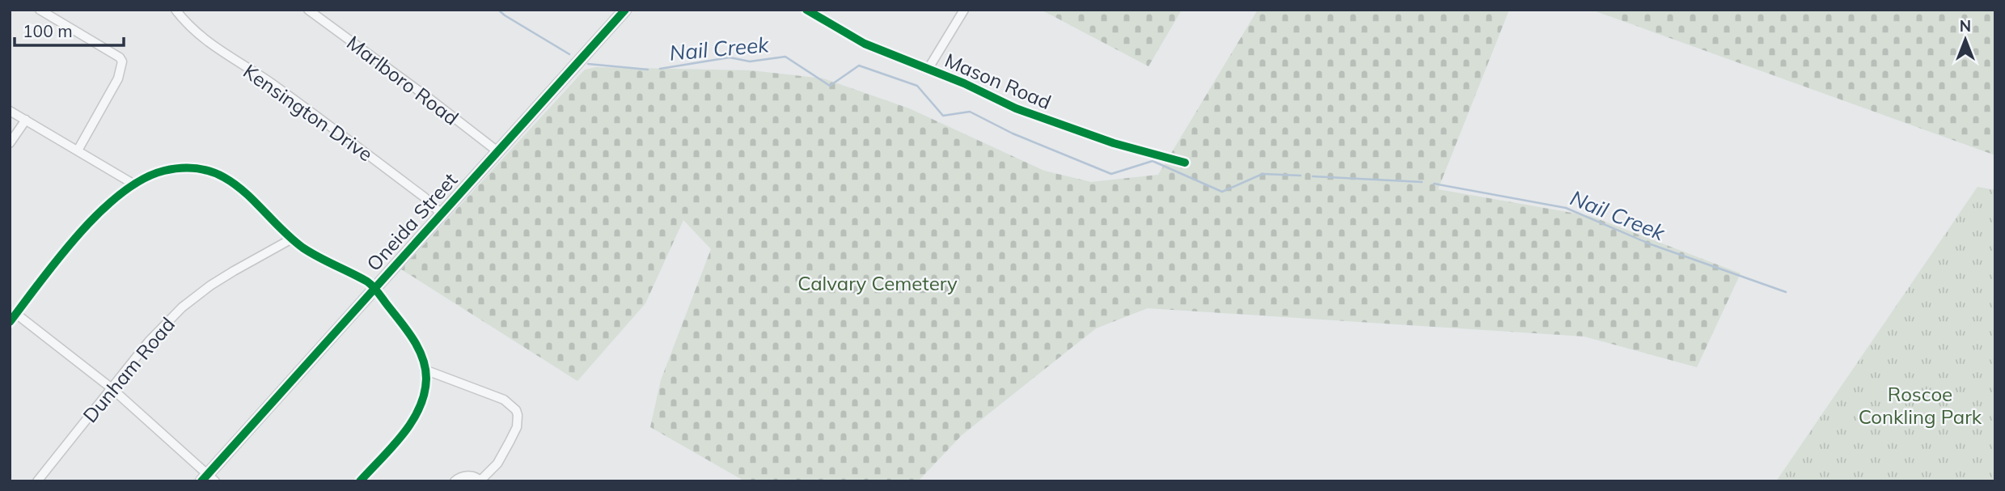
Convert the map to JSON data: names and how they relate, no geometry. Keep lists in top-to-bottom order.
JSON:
{
  "streets": {
    "street": [
      "Marlboro Road",
      "Mason Road",
      "Kensington Drive",
      "Oneida Street",
      "Dunham Road"
    ]
  },
  "crossings": [
    ["Marlboro Road", "Oneida Street"],
    ["Kensington Drive", "Oneida Street"]
  ],
  "water": ["Nail Creek"],
  "parks": ["Calvary Cemetery", "Roscoe Conkling Park"],
  "scale_bar": "100 m",
  "north": "top"
}
